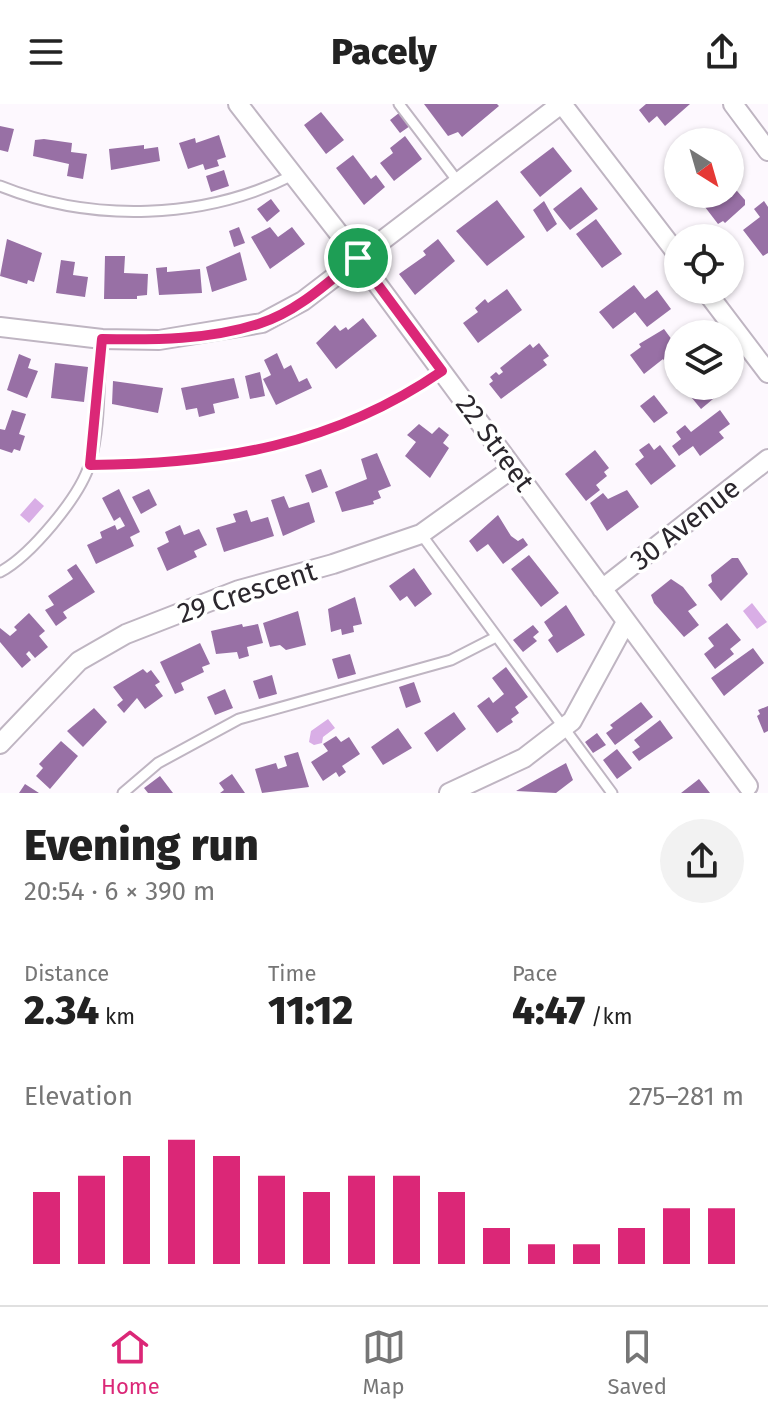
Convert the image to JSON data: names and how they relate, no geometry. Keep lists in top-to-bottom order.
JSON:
{
  "streets": {
    "street": ["22 Street", "30 Avenue", "29 Crescent"]
  },
  "crossings": [
    ["22 Street", "30 Avenue"],
    ["22 Street", "29 Crescent"]
  ],
  "north": "bottom right",
  "page": {
    "header": "Pacely",
    "heading": ["Evening run", "20:54 · 6 × 390 m"],
    "stats": [
      ["Distance", "2.34 km"],
      ["Time", "11:12"],
      ["Pace", "4:47 /km"]
    ],
    "chart": ["Elevation", "275–281 m"],
    "tabs": ["Home", "Map", "Saved"]
  }
}
